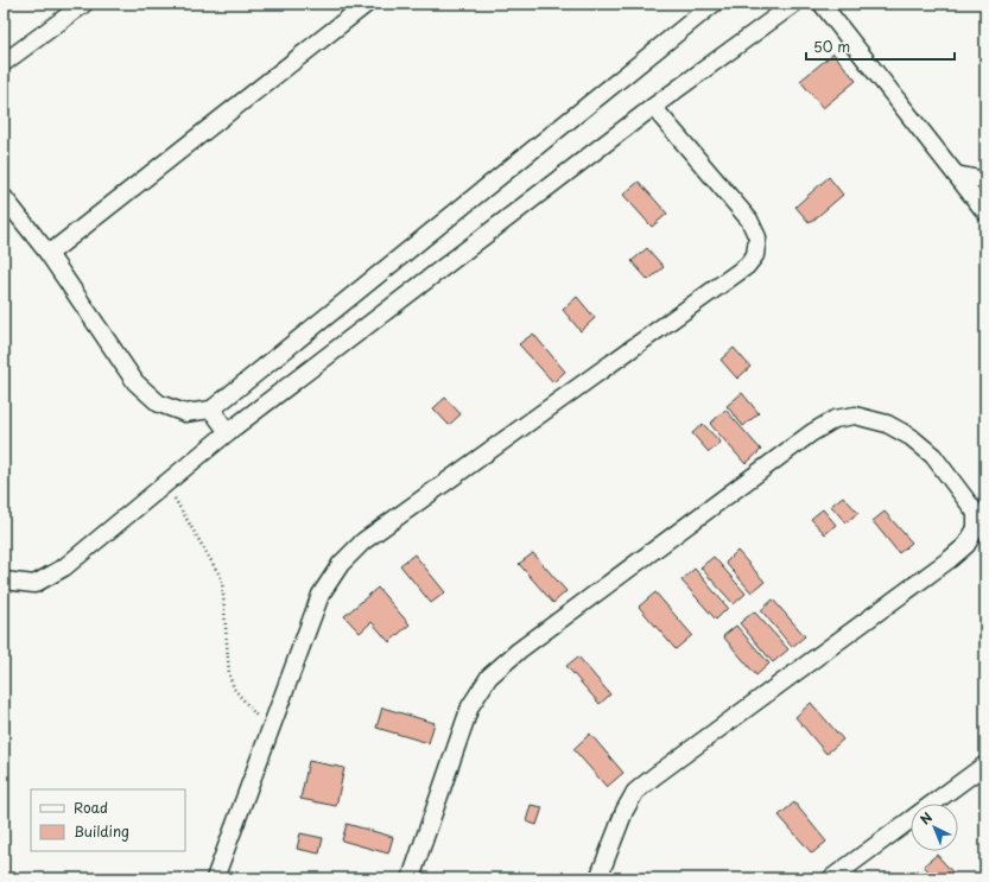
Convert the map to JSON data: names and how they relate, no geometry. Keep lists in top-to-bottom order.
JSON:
{
  "legend": ["Road", "Building"],
  "scale_bar": "50 m",
  "north": "top left"
}
